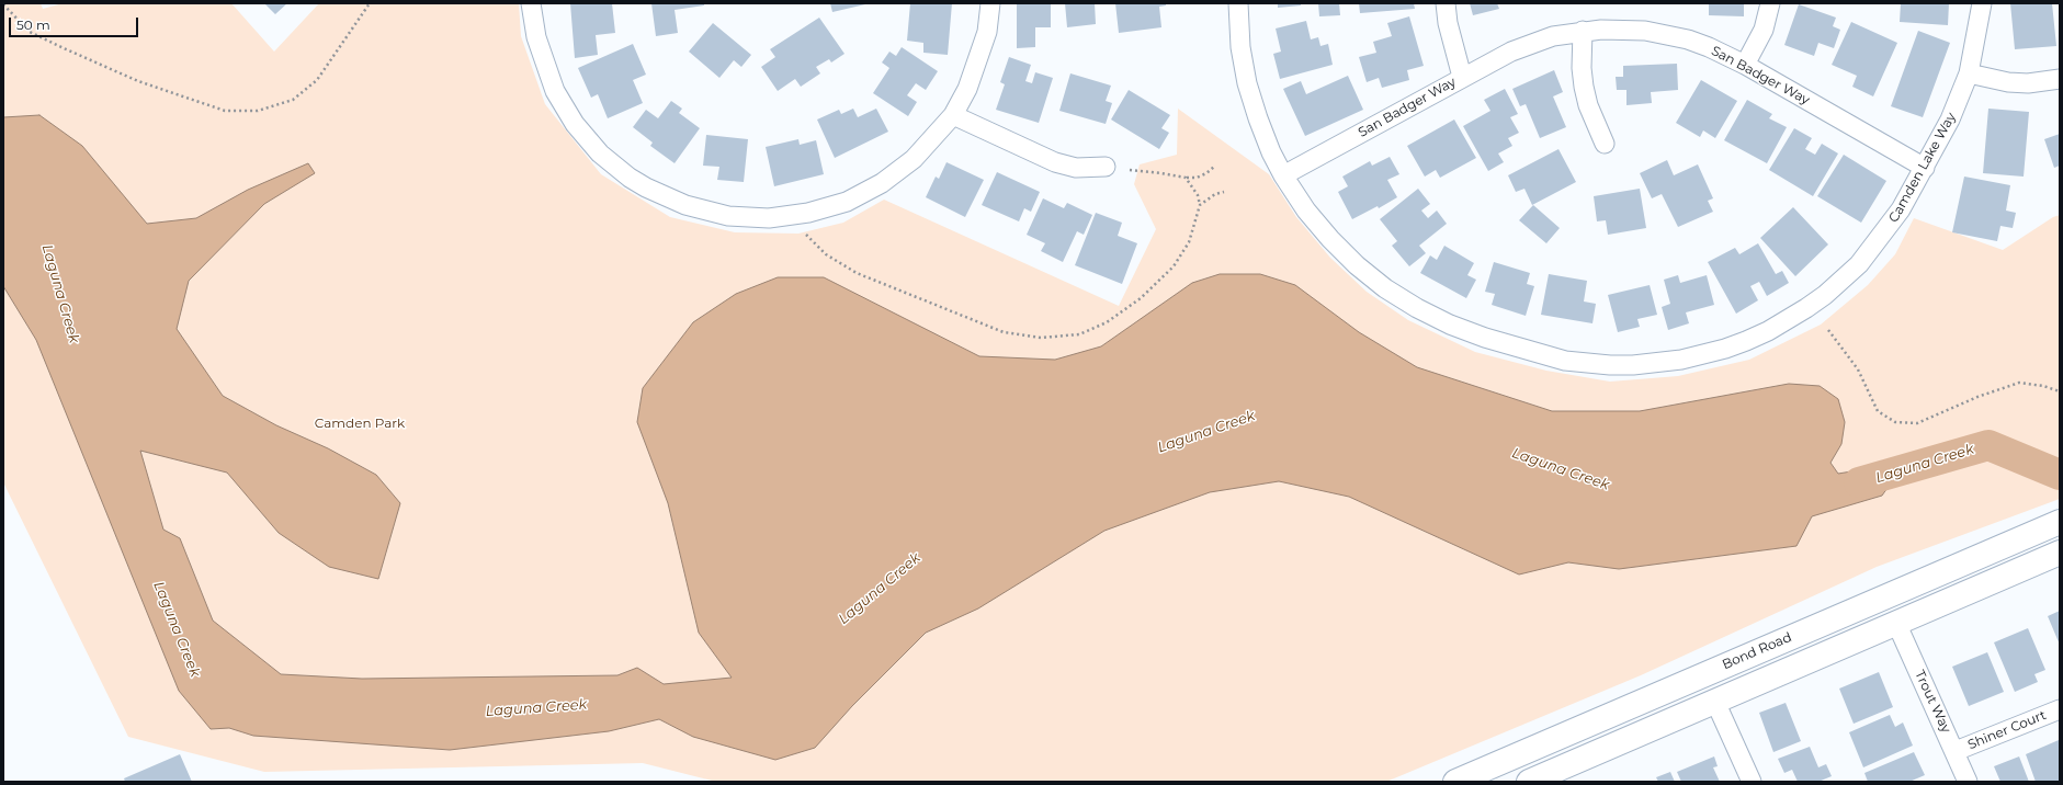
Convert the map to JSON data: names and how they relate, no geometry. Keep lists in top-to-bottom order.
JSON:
{
  "streets": {
    "main road": ["Bond Road"],
    "street": [
      "San Badger Way",
      "Camden Lake Way",
      "Trout Way",
      "Shiner Court"
    ]
  },
  "crossings": [
    ["San Badger Way", "Camden Lake Way"],
    ["Trout Way", "Shiner Court"]
  ],
  "water": ["Laguna Creek"],
  "parks": ["Camden Park"],
  "scale_bar": "50 m"
}
